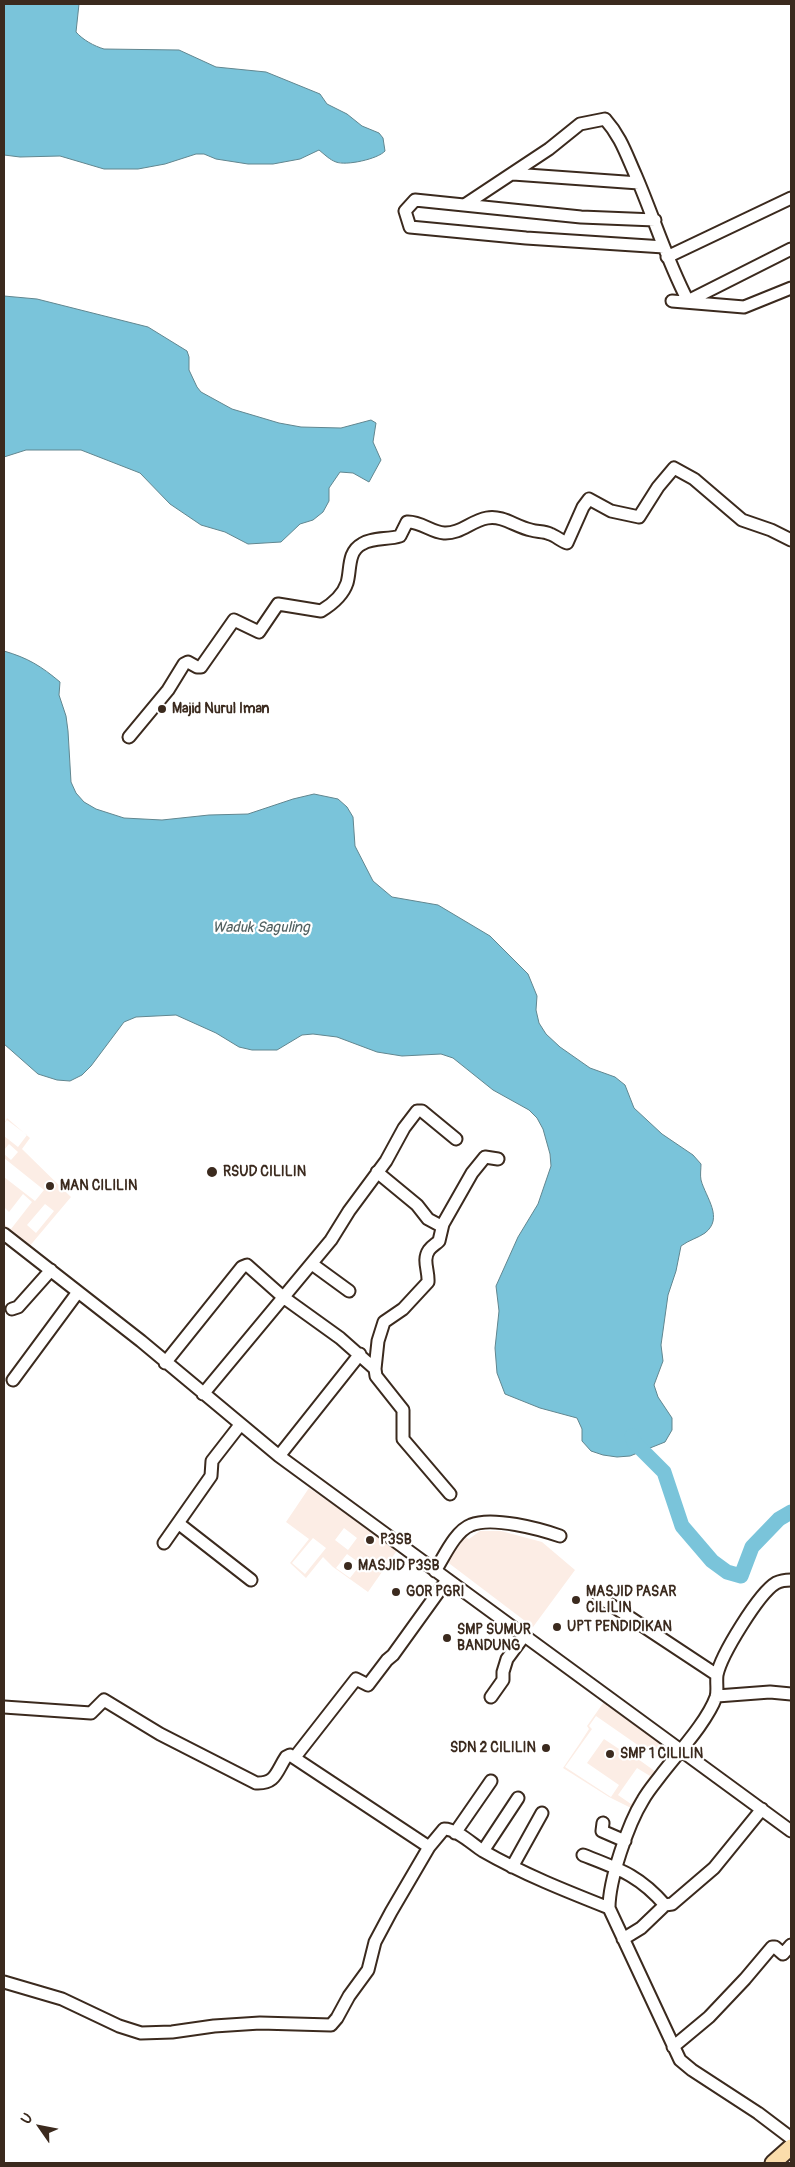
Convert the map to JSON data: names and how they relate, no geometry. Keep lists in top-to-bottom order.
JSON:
{
  "water": ["Waduk Saguling"],
  "places": [
    "Majid Nurul Iman",
    "RSUD CILILIN",
    "MAN CILILIN",
    "P3SB",
    "MASJID P3SB",
    "GOR PGRI",
    "MASJID PASAR CILILIN",
    "UPT PENDIDIKAN",
    "SMP SUMUR BANDUNG",
    "SDN 2 CILILIN",
    "SMP 1 CILILIN"
  ],
  "north": "top left"
}
